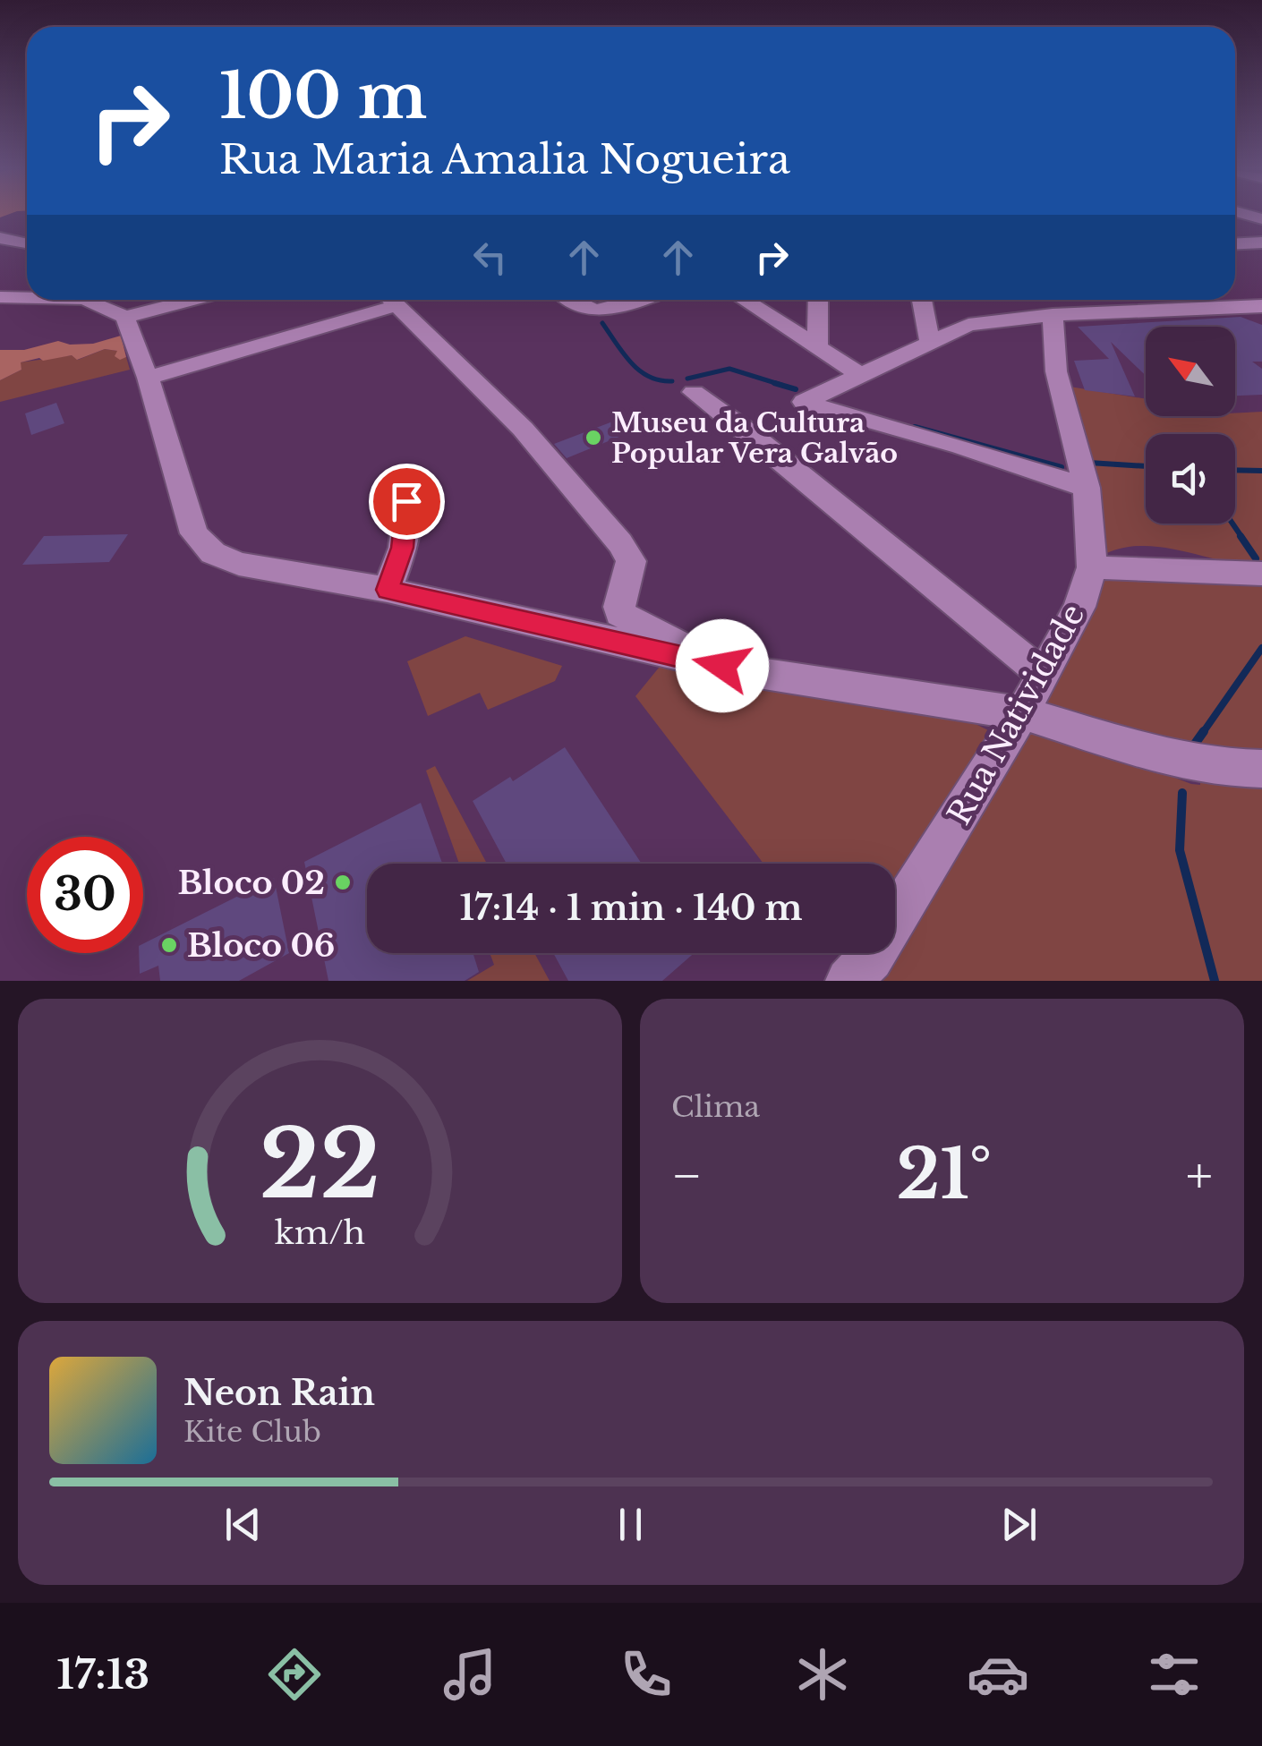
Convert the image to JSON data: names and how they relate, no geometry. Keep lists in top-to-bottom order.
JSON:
{
  "streets": {
    "street": ["Rua Natividade"]
  },
  "places": ["Museu da Cultura Popular Vera Galvão", "Bloco 02", "Bloco 06"],
  "north": "top left",
  "page": {
    "turn": ["100 m", "Rua Maria Amalia Nogueira"],
    "limit": "30",
    "trip": "17:14 · 1 min · 140 m",
    "tile": "Clima",
    "heat": ["−", "21°", "+"],
    "song": ["Neon Rain", "Kite Club"],
    "tabs": "17:13",
    "gauge": ["22", "km/h"]
  }
}
